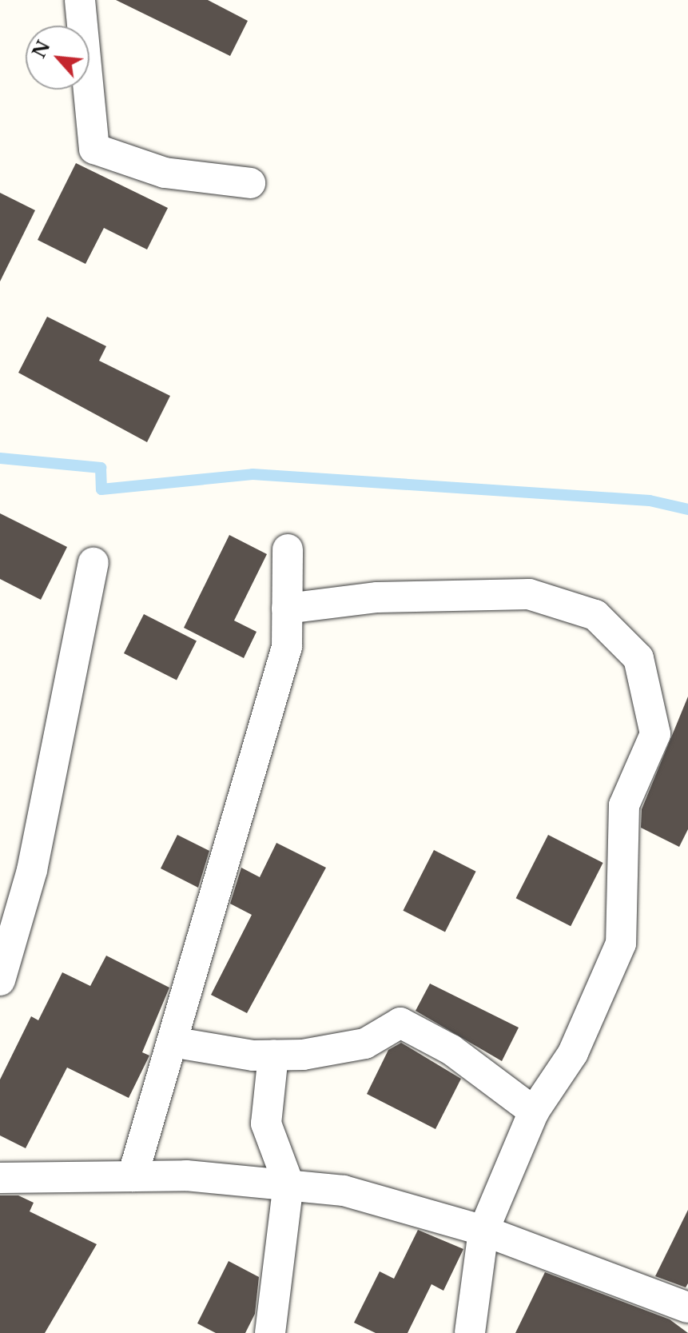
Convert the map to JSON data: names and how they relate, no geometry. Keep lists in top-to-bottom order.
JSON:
{
  "north": "top left"
}
